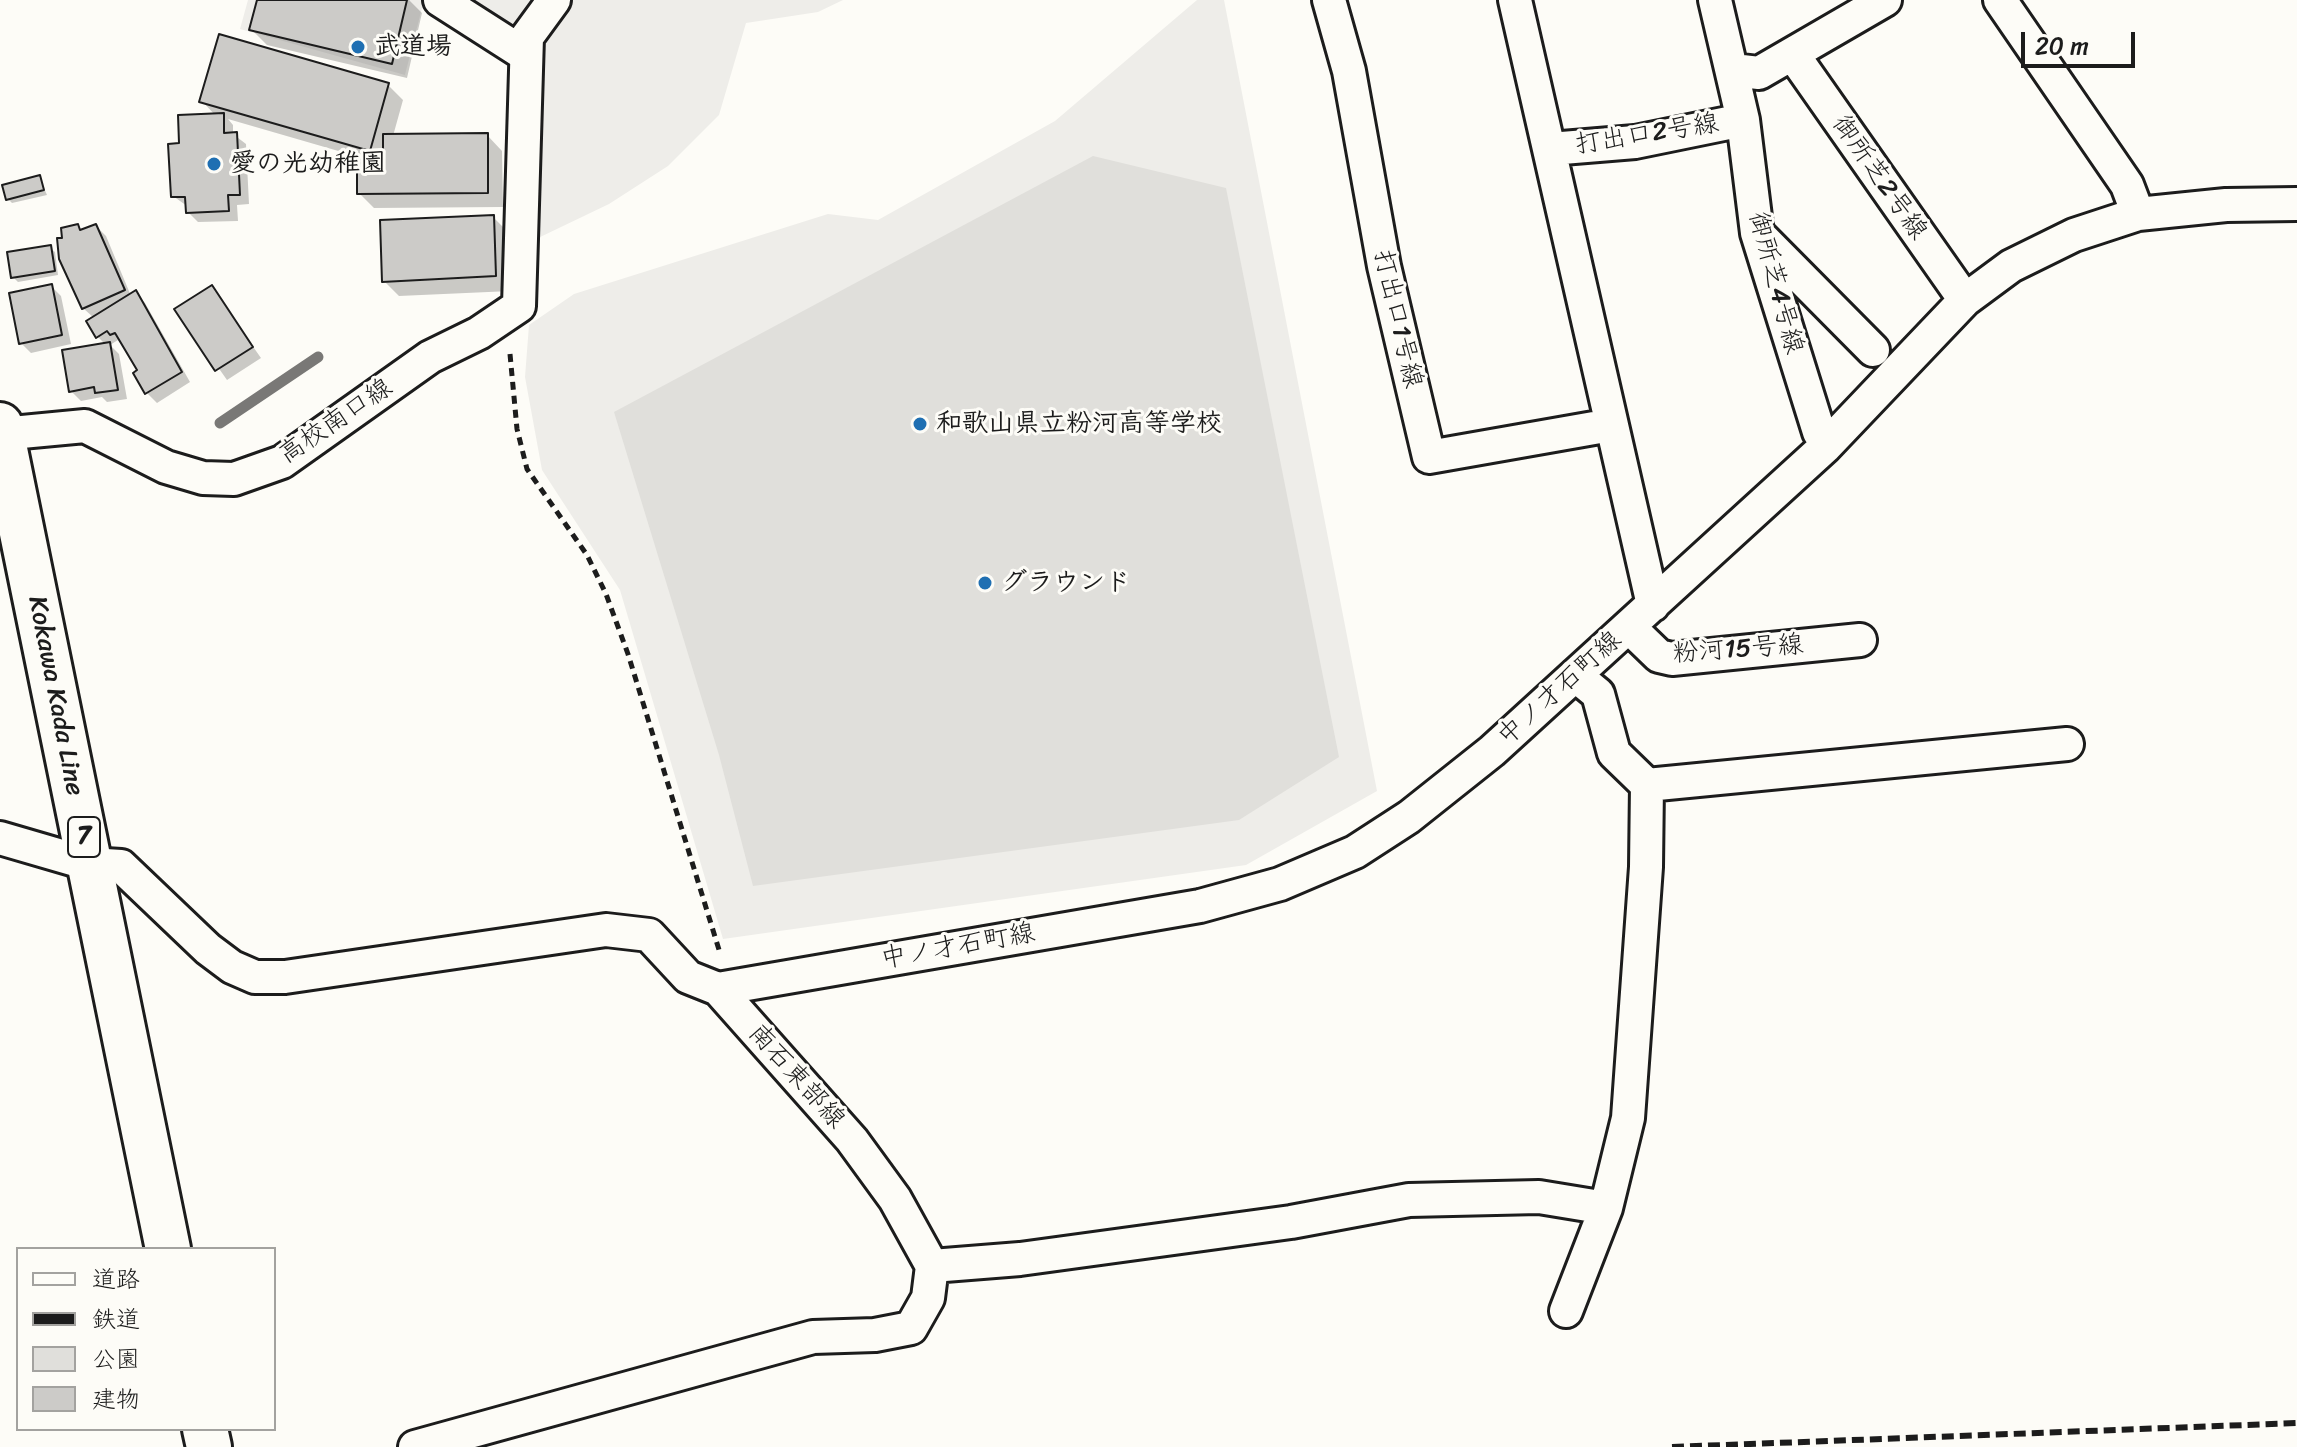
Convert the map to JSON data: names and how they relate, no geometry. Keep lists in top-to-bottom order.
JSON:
{
  "streets": {
    "main road": ["Kokawa Kada Line", "7"],
    "street": [
      "打出口2号線",
      "御所芝2号線",
      "御所芝4号線",
      "打出口1号線",
      "高校南口線",
      "粉河15号線",
      "中ノ才石町線",
      "南石東部線"
    ]
  },
  "crossings": [
    ["打出口2号線", "御所芝4号線"],
    ["御所芝2号線", "中ノ才石町線"],
    ["御所芝4号線", "中ノ才石町線"],
    ["高校南口線", "Kokawa Kada Line"],
    ["粉河15号線", "中ノ才石町線"],
    ["中ノ才石町線", "南石東部線"],
    ["Kokawa Kada Line", "南石東部線"]
  ],
  "places": [
    "武道場",
    "愛の光幼稚園",
    "和歌山県立粉河高等学校",
    "グラウンド"
  ],
  "legend": [
    "道路",
    "鉄道",
    "公園",
    "建物"
  ],
  "scale_bar": "20 m"
}
